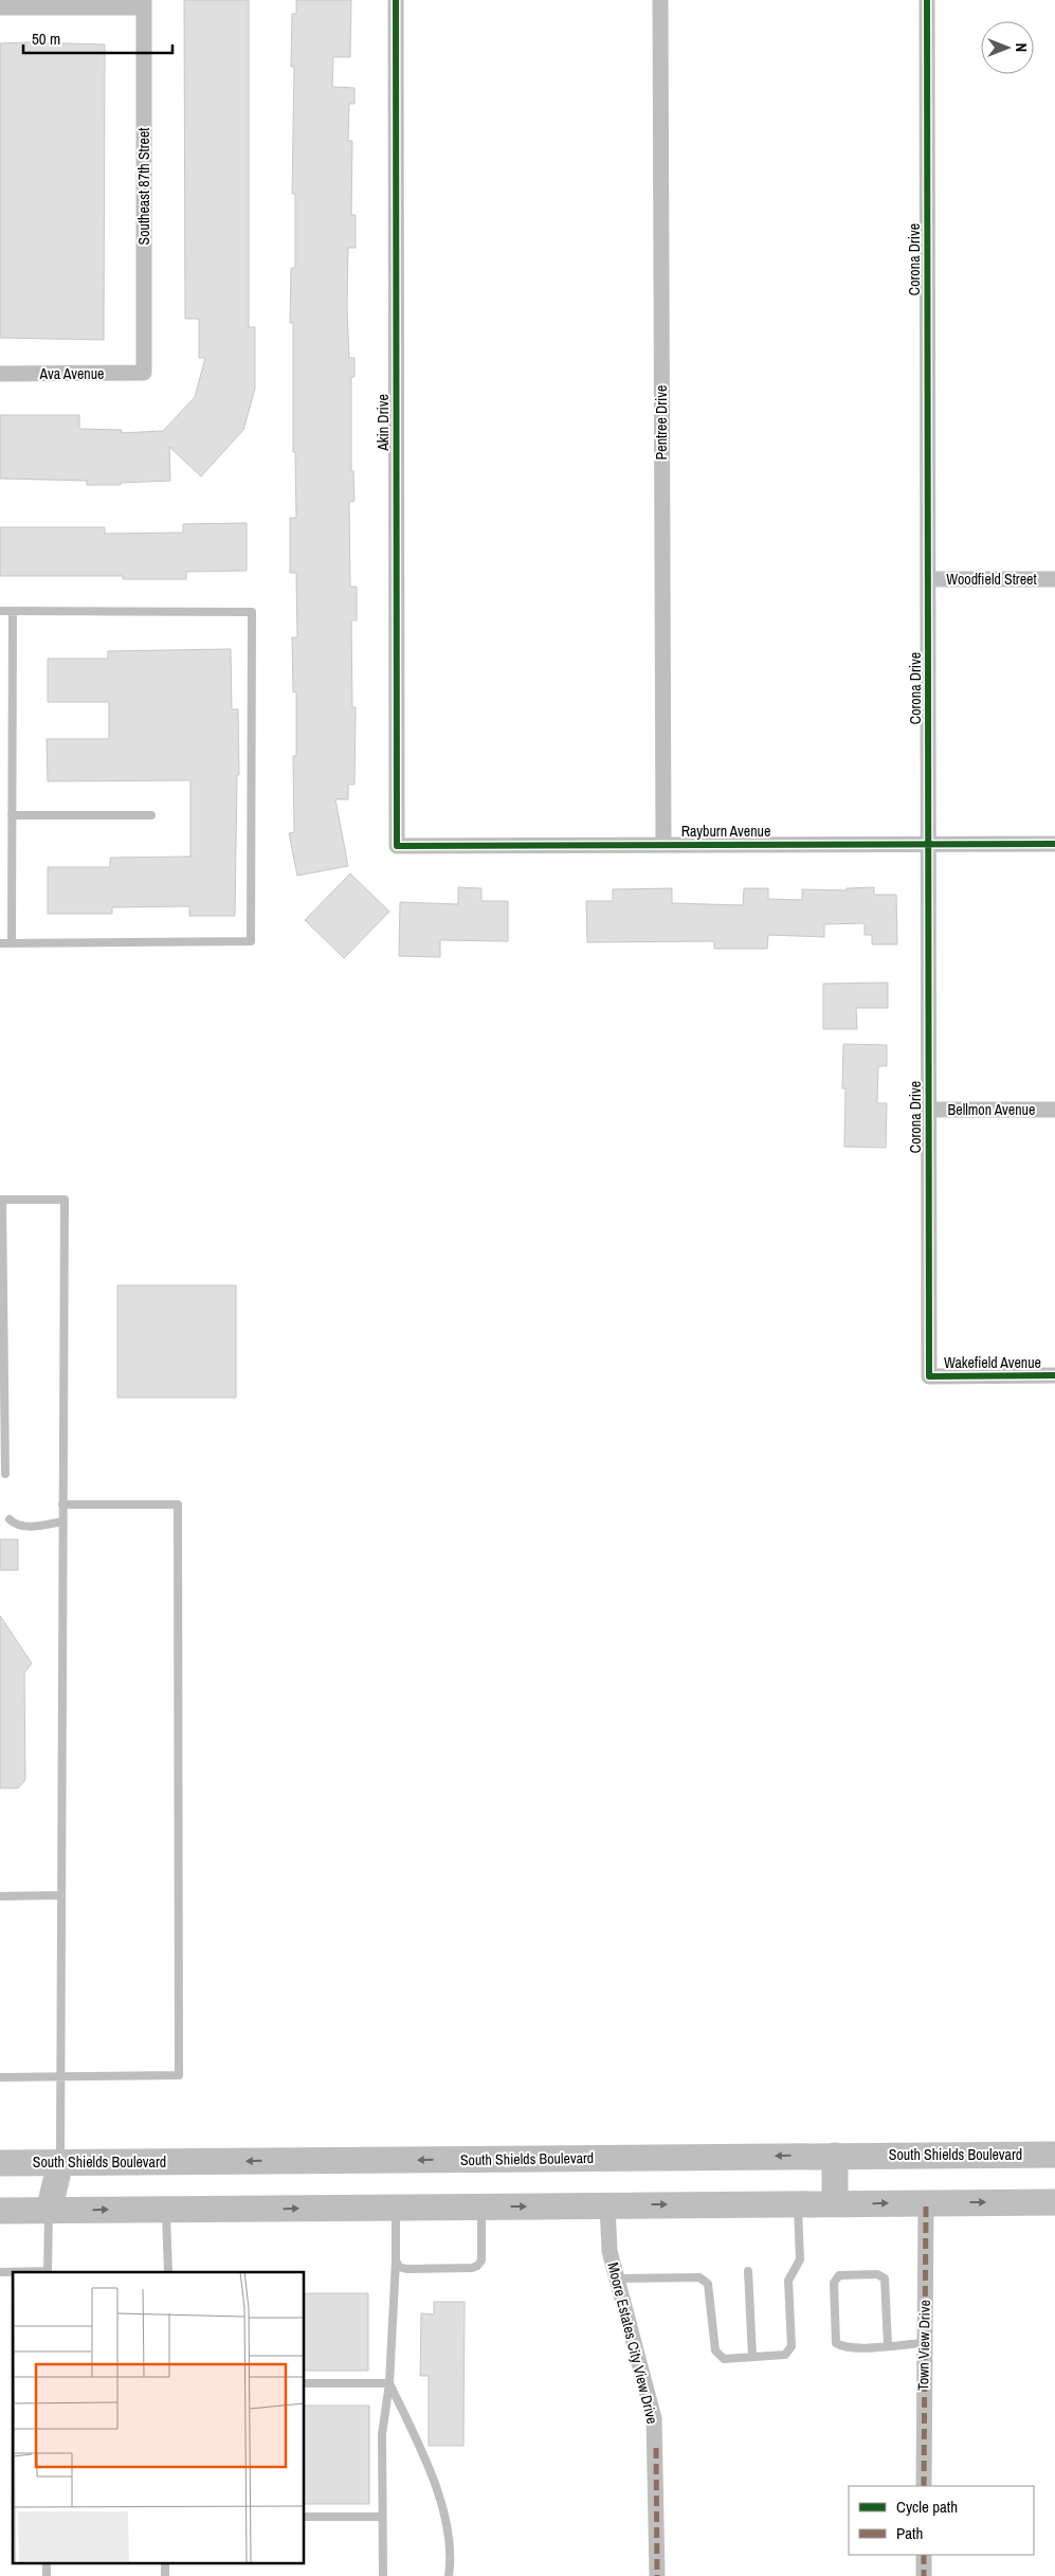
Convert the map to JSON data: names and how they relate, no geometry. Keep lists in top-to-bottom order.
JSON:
{
  "streets": {
    "main road": ["South Shields Boulevard"],
    "street": [
      "Southeast 87th Street",
      "Corona Drive",
      "Ava Avenue",
      "Akin Drive",
      "Pentree Drive",
      "Woodfield Street",
      "Rayburn Avenue",
      "Bellmon Avenue",
      "Wakefield Avenue",
      "Moore Estates City View Drive",
      "Town View Drive"
    ]
  },
  "crossings": [
    ["Southeast 87th Street", "Ava Avenue"],
    ["Corona Drive", "Woodfield Street"],
    ["Corona Drive", "Rayburn Avenue"],
    ["Corona Drive", "Bellmon Avenue"],
    ["Corona Drive", "Wakefield Avenue"],
    ["Akin Drive", "Rayburn Avenue"],
    ["Pentree Drive", "Rayburn Avenue"]
  ],
  "legend": ["Cycle path", "Path"],
  "scale_bar": "50 m",
  "north": "right"
}
